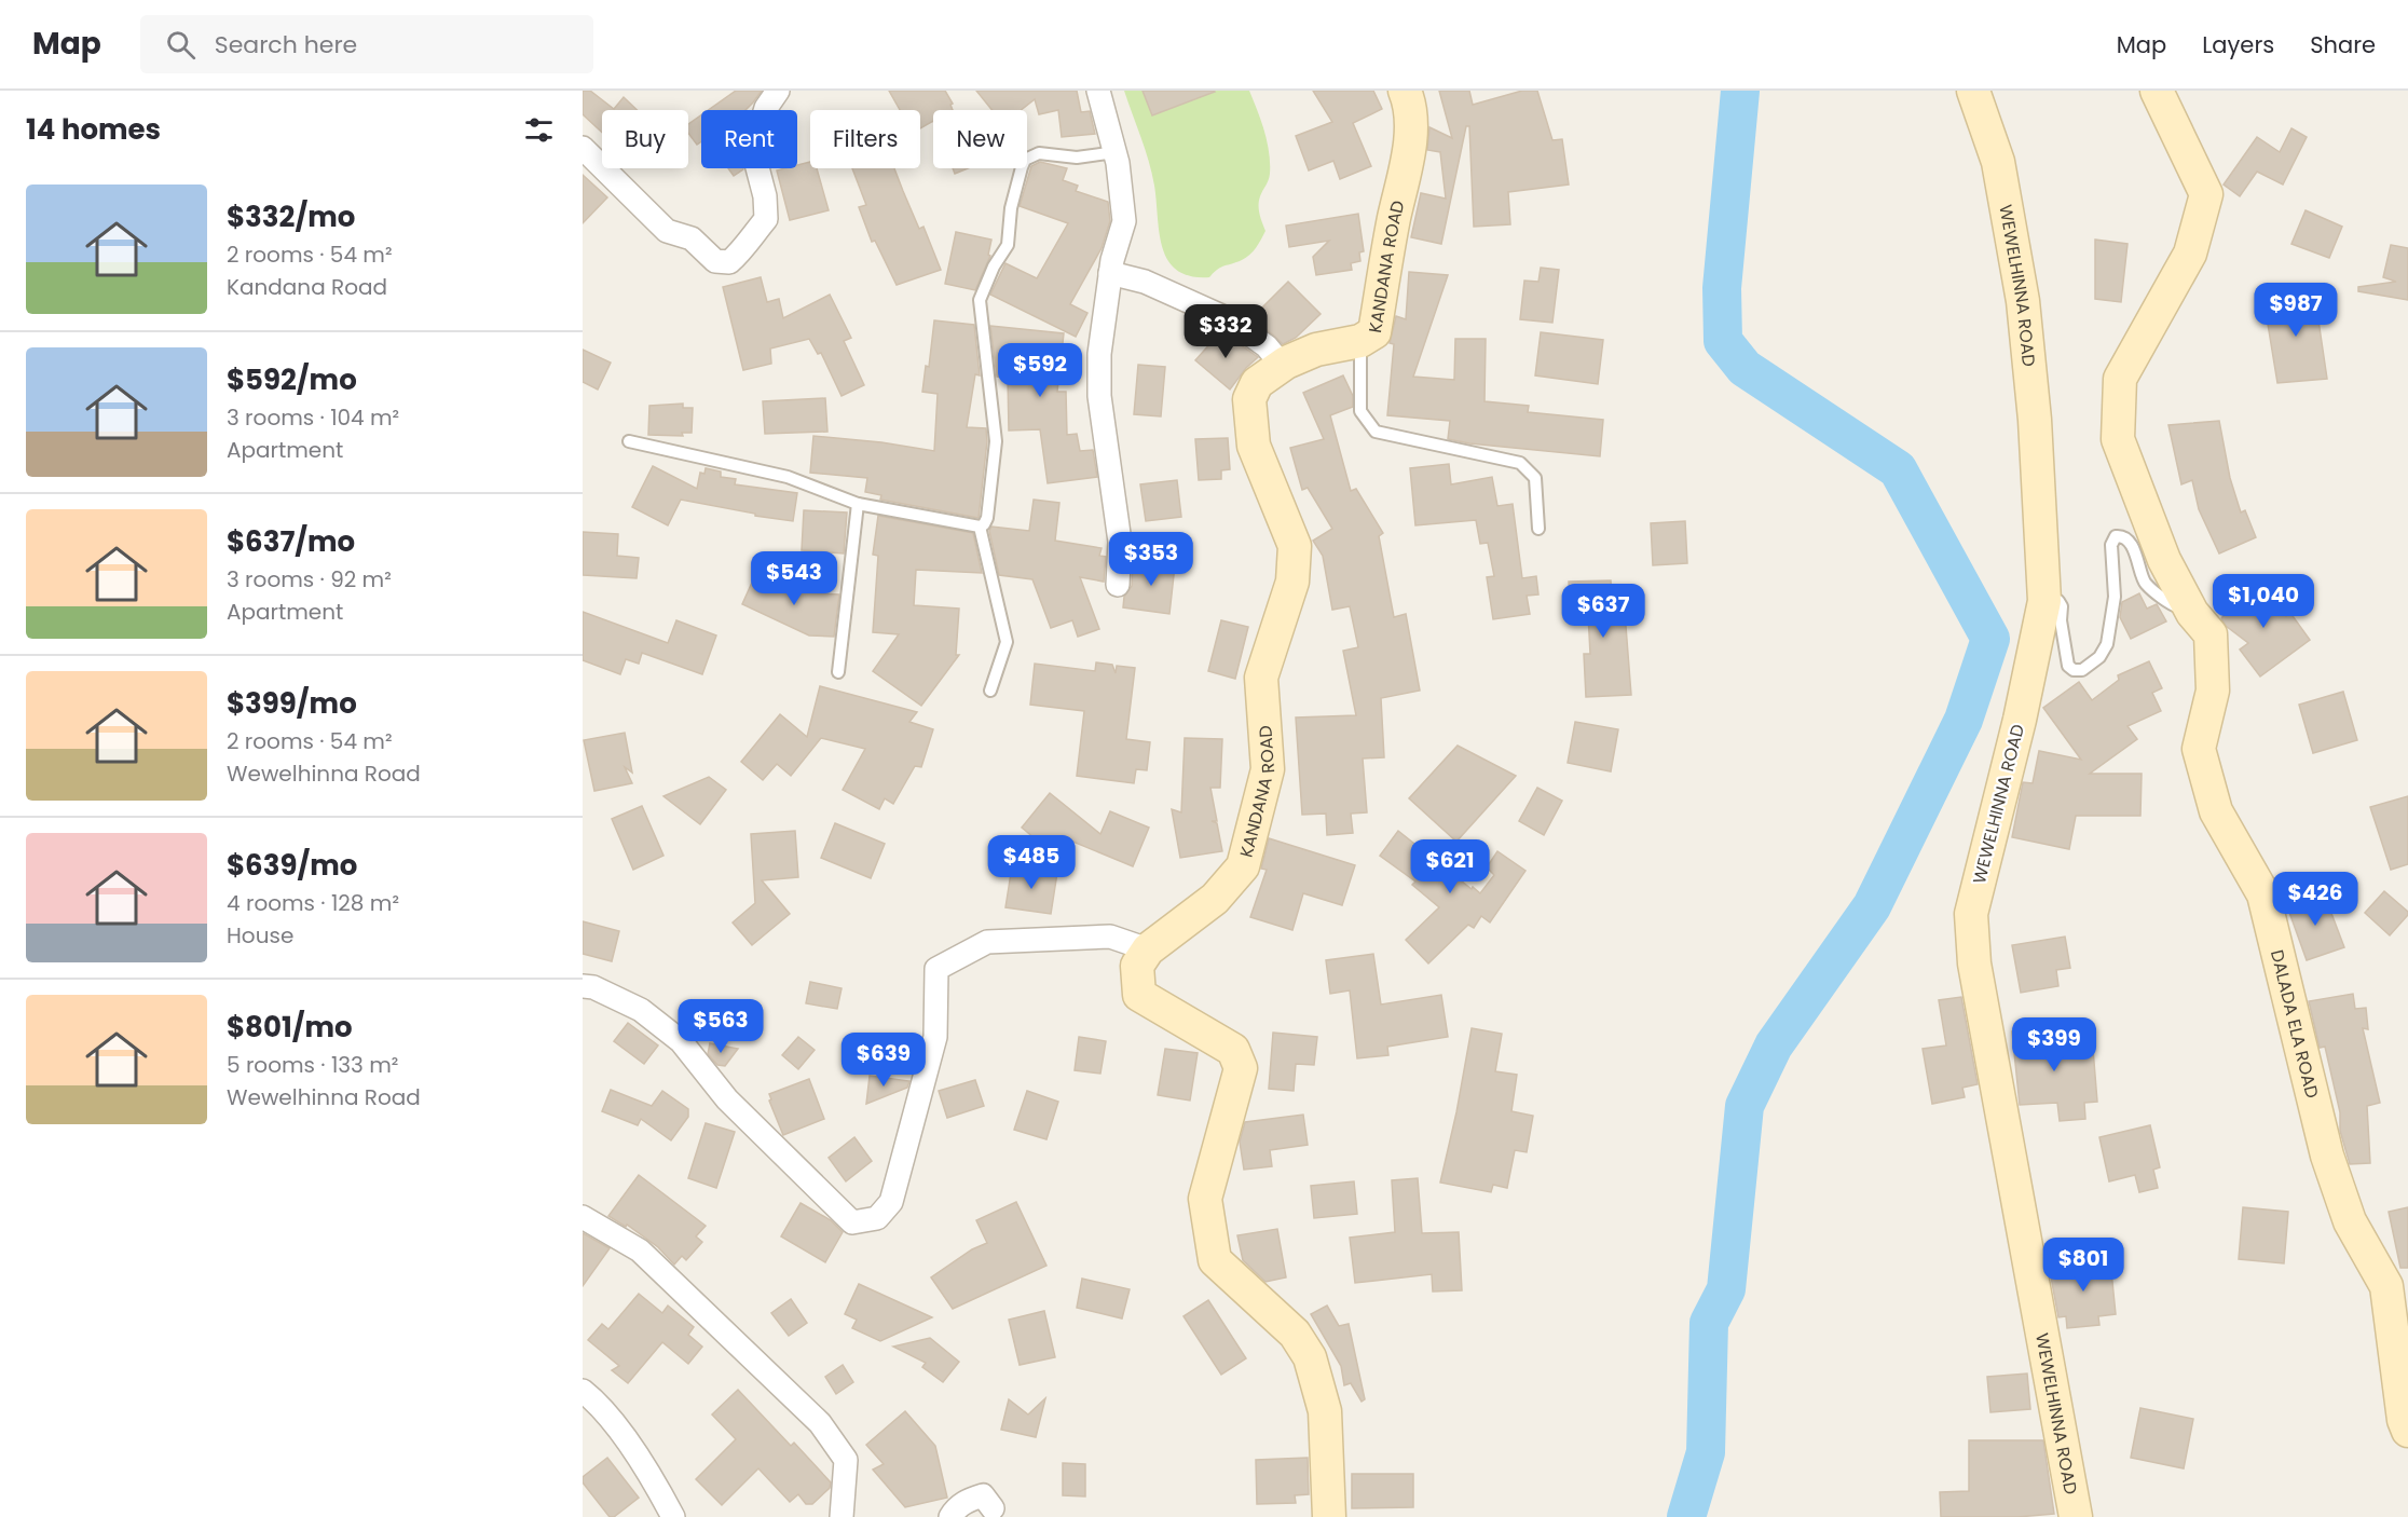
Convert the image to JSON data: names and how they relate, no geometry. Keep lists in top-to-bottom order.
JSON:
{
  "streets": {
    "street": ["KANDANA ROAD", "WEWELHINNA ROAD", "DALADA ELA ROAD"]
  },
  "page": {
    "header": "Map",
    "search": "Search here",
    "nav": ["Map", "Layers", "Share"],
    "heading": "14 homes",
    "chip": [
      "Buy",
      "Rent",
      "Filters",
      "New"
    ],
    "list": [
      {
        "name": "$332/mo",
        "note": "2 rooms · 54 m² · Kandana Road"
      },
      {
        "name": "$592/mo",
        "note": "3 rooms · 104 m² · Apartment"
      },
      {
        "name": "$637/mo",
        "note": "3 rooms · 92 m² · Apartment"
      },
      {
        "name": "$399/mo",
        "note": "2 rooms · 54 m² · Wewelhinna Road"
      },
      {
        "name": "$639/mo",
        "note": "4 rooms · 128 m² · House"
      },
      {
        "name": "$801/mo",
        "note": "5 rooms · 133 m² · Wewelhinna Road"
      }
    ],
    "price": [
      "$987",
      "$332",
      "$592",
      "$353",
      "$543",
      "$1,040",
      "$637",
      "$485",
      "$621",
      "$426",
      "$563",
      "$399",
      "$639",
      "$801"
    ]
  }
}
